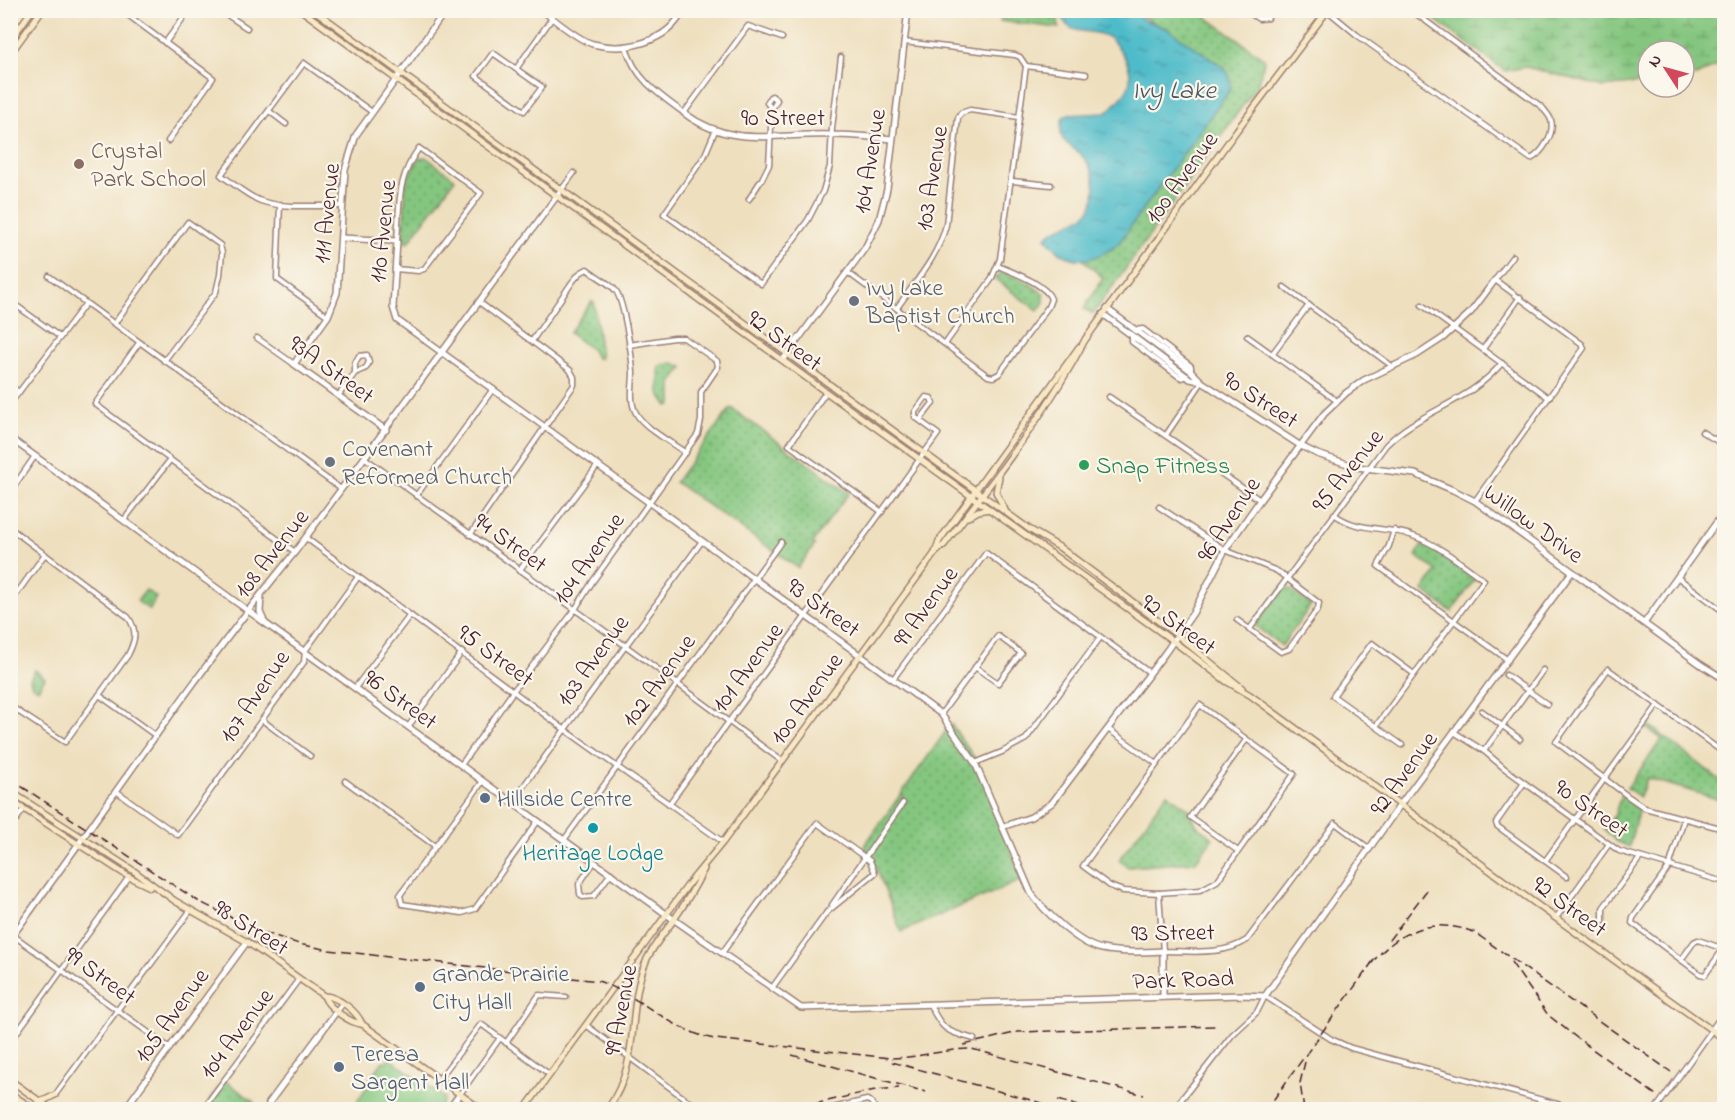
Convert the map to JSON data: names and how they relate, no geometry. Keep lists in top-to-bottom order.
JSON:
{
  "streets": {
    "main road": [
      "100 Avenue",
      "92 Street",
      "99 Avenue",
      "98 Street"
    ],
    "street": [
      "90 Street",
      "104 Avenue",
      "103 Avenue",
      "111 Avenue",
      "110 Avenue",
      "93A Street",
      "95 Avenue",
      "96 Avenue",
      "Willow Drive",
      "94 Street",
      "108 Avenue",
      "93 Street",
      "95 Street",
      "101 Avenue",
      "102 Avenue",
      "107 Avenue",
      "96 Street",
      "92 Avenue",
      "99 Street",
      "Park Road",
      "105 Avenue"
    ]
  },
  "crossings": [
    ["90 Street", "104 Avenue"],
    ["90 Street", "100 Avenue"],
    ["90 Street", "96 Avenue"],
    ["90 Street", "Willow Drive"],
    ["90 Street", "92 Avenue"],
    ["104 Avenue", "92 Street"],
    ["104 Avenue", "94 Street"],
    ["104 Avenue", "93 Street"],
    ["104 Avenue", "95 Street"],
    ["104 Avenue", "96 Street"],
    ["104 Avenue", "98 Street"],
    ["100 Avenue", "92 Street"],
    ["100 Avenue", "94 Street"],
    ["100 Avenue", "99 Avenue"],
    ["100 Avenue", "93 Street"],
    ["100 Avenue", "95 Street"],
    ["100 Avenue", "96 Street"],
    ["103 Avenue", "94 Street"],
    ["103 Avenue", "93 Street"],
    ["103 Avenue", "95 Street"],
    ["103 Avenue", "96 Street"],
    ["111 Avenue", "92 Street"],
    ["111 Avenue", "93A Street"],
    ["110 Avenue", "93 Street"],
    ["92 Street", "96 Avenue"],
    ["92 Street", "108 Avenue"],
    ["92 Street", "101 Avenue"],
    ["92 Street", "92 Avenue"],
    ["93A Street", "108 Avenue"],
    ["95 Avenue", "Willow Drive"],
    ["96 Avenue", "Willow Drive"],
    ["96 Avenue", "93 Street"],
    ["Willow Drive", "92 Avenue"],
    ["94 Street", "108 Avenue"],
    ["94 Street", "101 Avenue"],
    ["94 Street", "102 Avenue"],
    ["108 Avenue", "93 Street"],
    ["108 Avenue", "95 Street"],
    ["108 Avenue", "107 Avenue"],
    ["108 Avenue", "96 Street"],
    ["108 Avenue", "98 Street"],
    ["108 Avenue", "99 Street"],
    ["99 Avenue", "93 Street"],
    ["99 Avenue", "96 Street"],
    ["93 Street", "101 Avenue"],
    ["93 Street", "102 Avenue"],
    ["93 Street", "92 Avenue"],
    ["95 Street", "101 Avenue"],
    ["95 Street", "102 Avenue"],
    ["95 Street", "107 Avenue"],
    ["102 Avenue", "96 Street"],
    ["107 Avenue", "96 Street"],
    ["96 Street", "Park Road"],
    ["92 Avenue", "Park Road"],
    ["98 Street", "105 Avenue"],
    ["99 Street", "105 Avenue"]
  ],
  "water": ["Ivy Lake"],
  "places": [
    "Crystal Park School",
    "Ivy Lake Baptist Church",
    "Covenant Reformed Church",
    "Snap Fitness",
    "Hillside Centre",
    "Heritage Lodge",
    "Grande Prairie City Hall",
    "Teresa Sargent Hall"
  ],
  "north": "top left"
}
